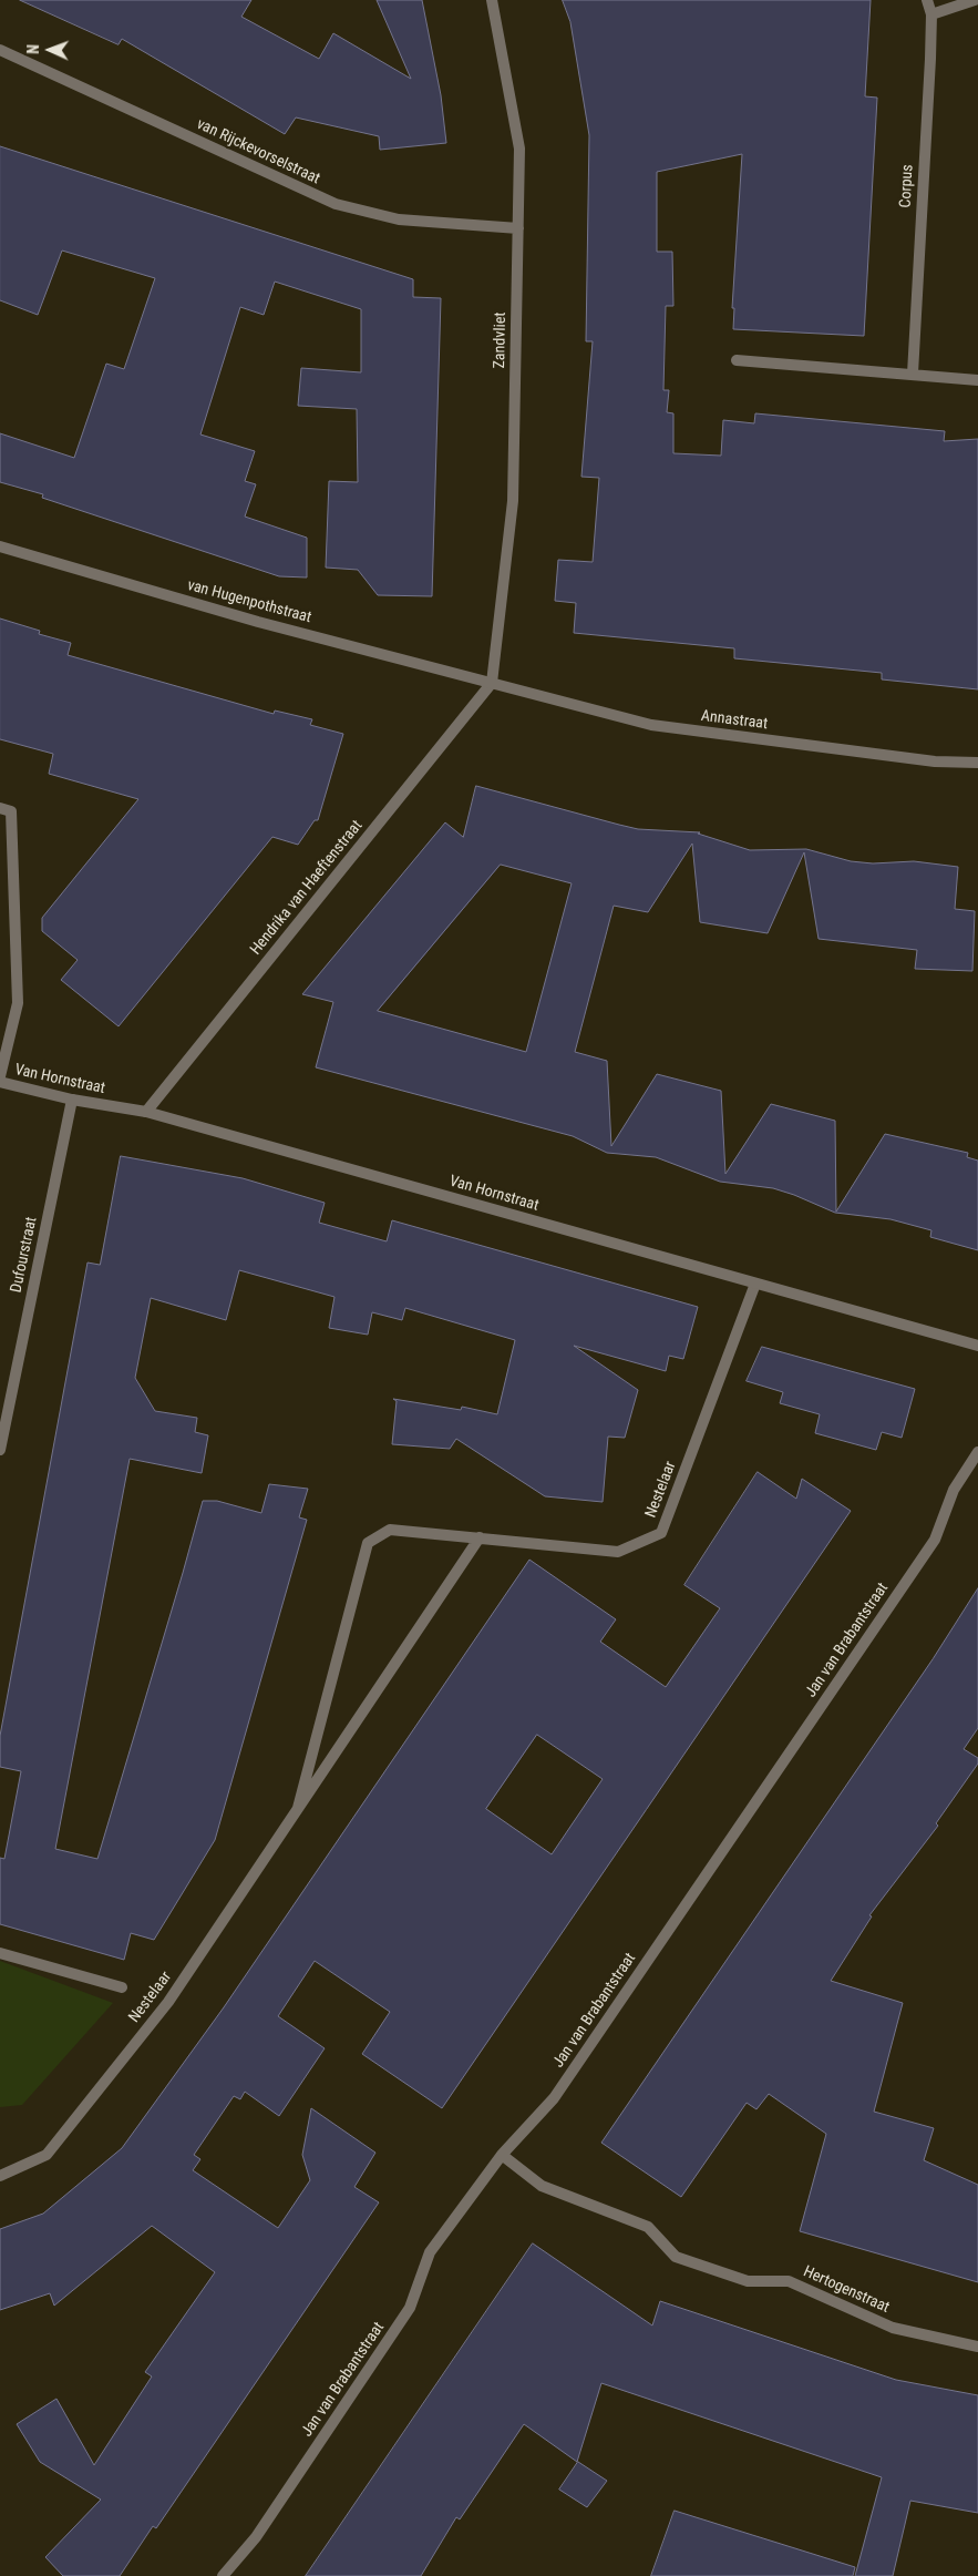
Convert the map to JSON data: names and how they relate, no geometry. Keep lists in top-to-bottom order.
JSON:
{
  "streets": {
    "street": [
      "van Rijckevorselstraat",
      "Corpus",
      "Zandvliet",
      "van Hugenpothstraat",
      "Annastraat",
      "Hendrika van Haeftenstraat",
      "Van Hornstraat",
      "Dufourstraat",
      "Nestelaar",
      "Jan van Brabantstraat",
      "Hertogenstraat"
    ]
  },
  "crossings": [
    ["van Rijckevorselstraat", "Zandvliet"],
    ["Zandvliet", "van Hugenpothstraat"],
    ["Zandvliet", "Annastraat"],
    ["Zandvliet", "Hendrika van Haeftenstraat"],
    ["van Hugenpothstraat", "Annastraat"],
    ["van Hugenpothstraat", "Hendrika van Haeftenstraat"],
    ["Annastraat", "Hendrika van Haeftenstraat"],
    ["Hendrika van Haeftenstraat", "Van Hornstraat"],
    ["Van Hornstraat", "Dufourstraat"],
    ["Van Hornstraat", "Nestelaar"],
    ["Jan van Brabantstraat", "Hertogenstraat"]
  ],
  "north": "left"
}
